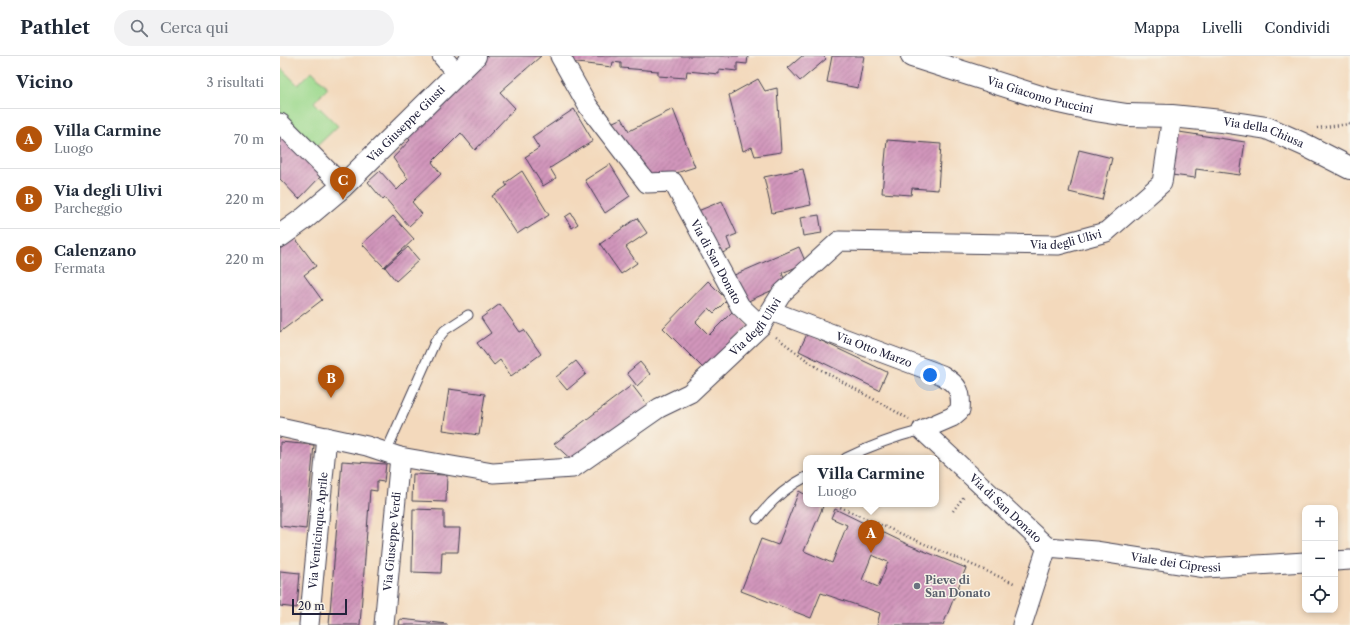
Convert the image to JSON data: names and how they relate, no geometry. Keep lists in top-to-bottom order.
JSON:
{
  "streets": {
    "street": [
      "Via Giacomo Puccini",
      "Via Giuseppe Giusti",
      "Via della Chiusa",
      "Via degli Ulivi",
      "Via di San Donato",
      "Via Otto Marzo",
      "Via Venticinque Aprile",
      "Via Giuseppe Verdi",
      "Viale dei Cipressi"
    ]
  },
  "crossings": [
    ["Via Giacomo Puccini", "Via della Chiusa"],
    ["Via Giacomo Puccini", "Via degli Ulivi"],
    ["Via della Chiusa", "Via degli Ulivi"],
    ["Via degli Ulivi", "Via di San Donato"],
    ["Via degli Ulivi", "Via Otto Marzo"],
    ["Via degli Ulivi", "Via Venticinque Aprile"],
    ["Via degli Ulivi", "Via Giuseppe Verdi"],
    ["Via di San Donato", "Via Otto Marzo"],
    ["Via di San Donato", "Viale dei Cipressi"]
  ],
  "places": ["Pieve di San Donato"],
  "scale_bar": "20 m",
  "page": {
    "header": "Pathlet",
    "search": "Cerca qui",
    "nav": ["Mappa", "Livelli", "Condividi"],
    "heading": ["Vicino", "3 risultati"],
    "list": [
      {
        "mark": "A",
        "name": "Villa Carmine",
        "note": "Luogo",
        "value": "70 m"
      },
      {
        "mark": "B",
        "name": "Via degli Ulivi",
        "note": "Parcheggio",
        "value": "220 m"
      },
      {
        "mark": "C",
        "name": "Calenzano",
        "note": "Fermata",
        "value": "220 m"
      }
    ],
    "pins": ["C", "B", "A"],
    "popup": ["Villa Carmine", "Luogo"],
    "map_buttons": ["+", "−"],
    "scale": "20 m"
  }
}
